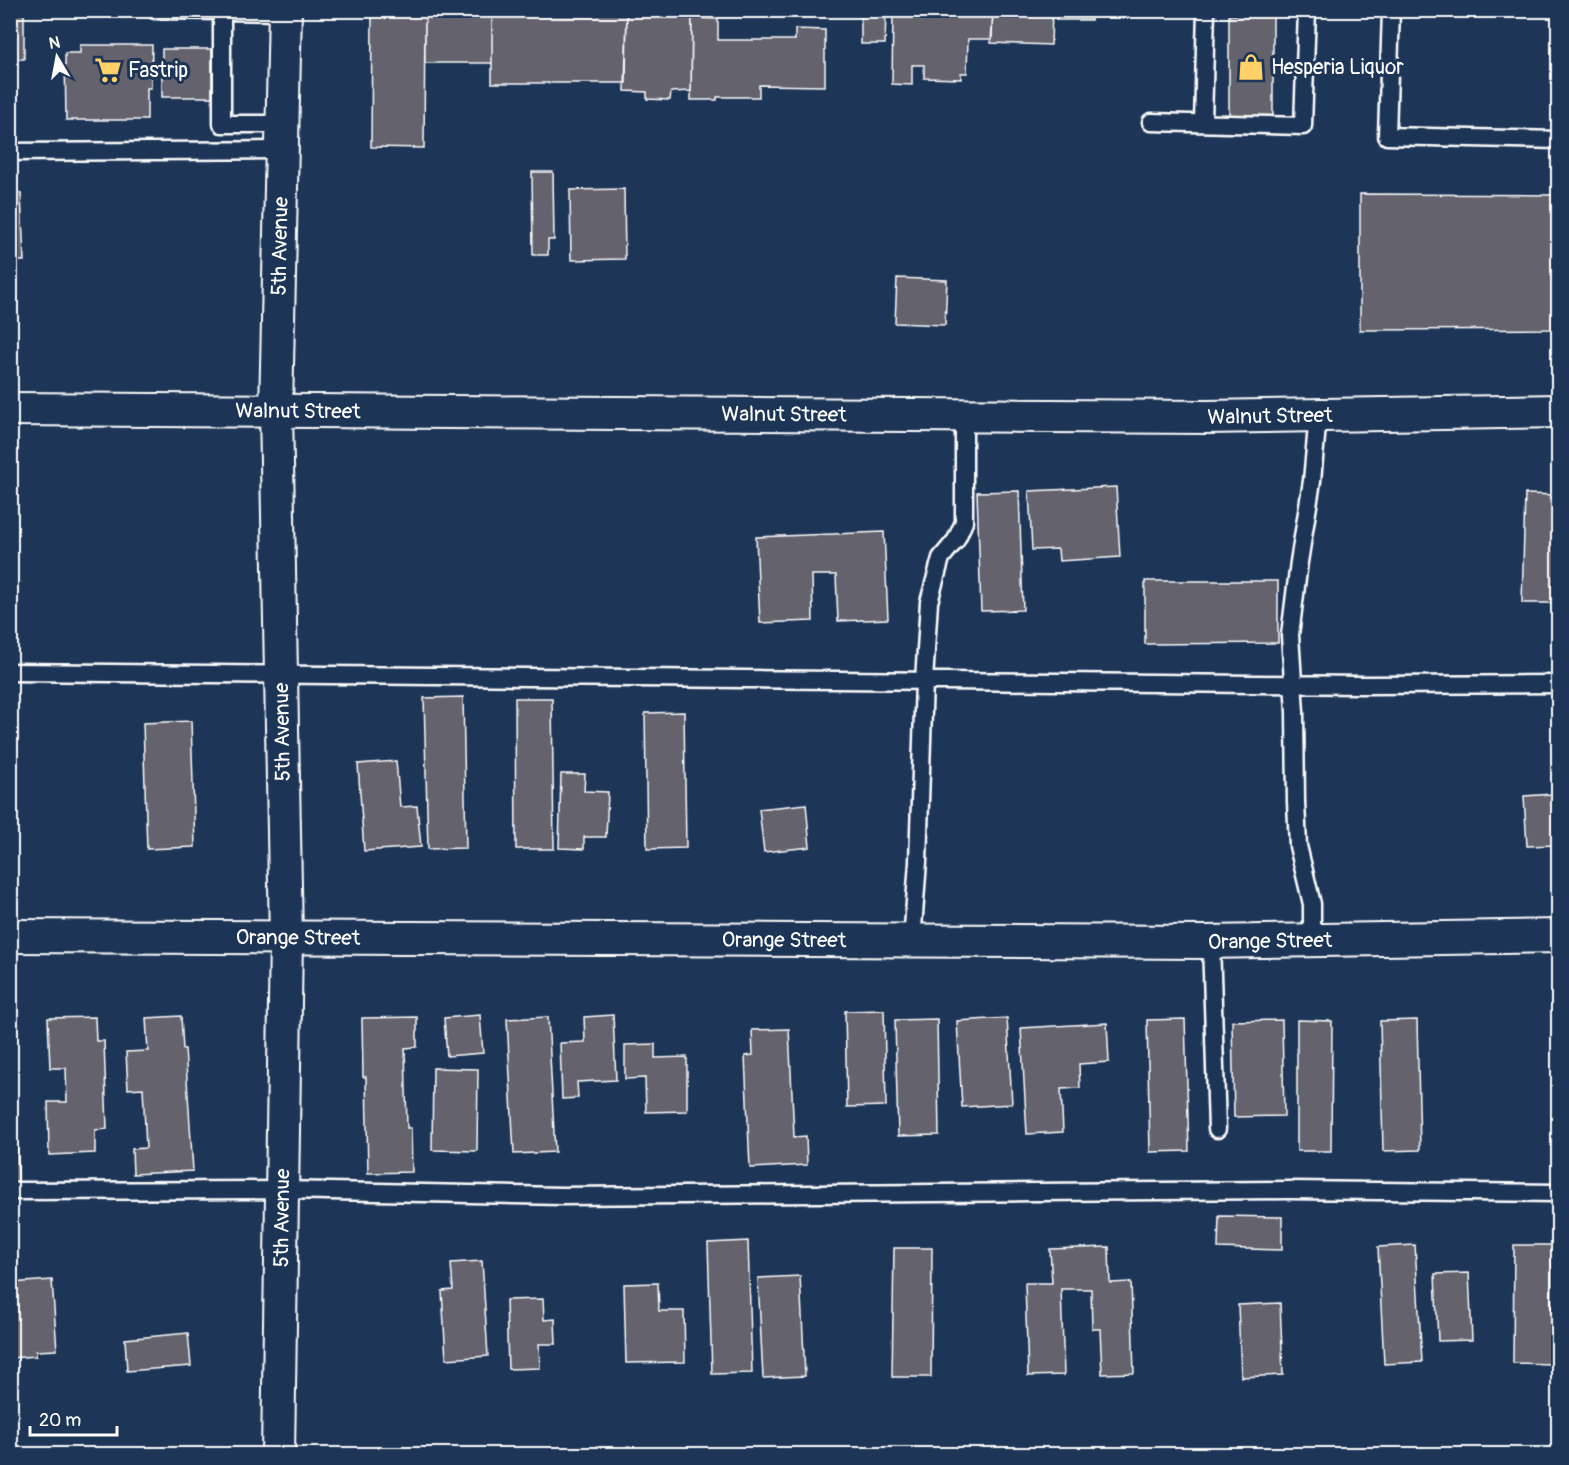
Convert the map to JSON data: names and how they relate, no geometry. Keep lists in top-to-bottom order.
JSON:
{
  "streets": {
    "street": ["5th Avenue", "Walnut Street", "Orange Street"]
  },
  "crossings": [
    ["5th Avenue", "Walnut Street"],
    ["5th Avenue", "Orange Street"]
  ],
  "places": {
    "shop": ["Hesperia Liquor"],
    "supermarket": ["Fastrip"]
  },
  "scale_bar": "20 m",
  "north": "top"
}
